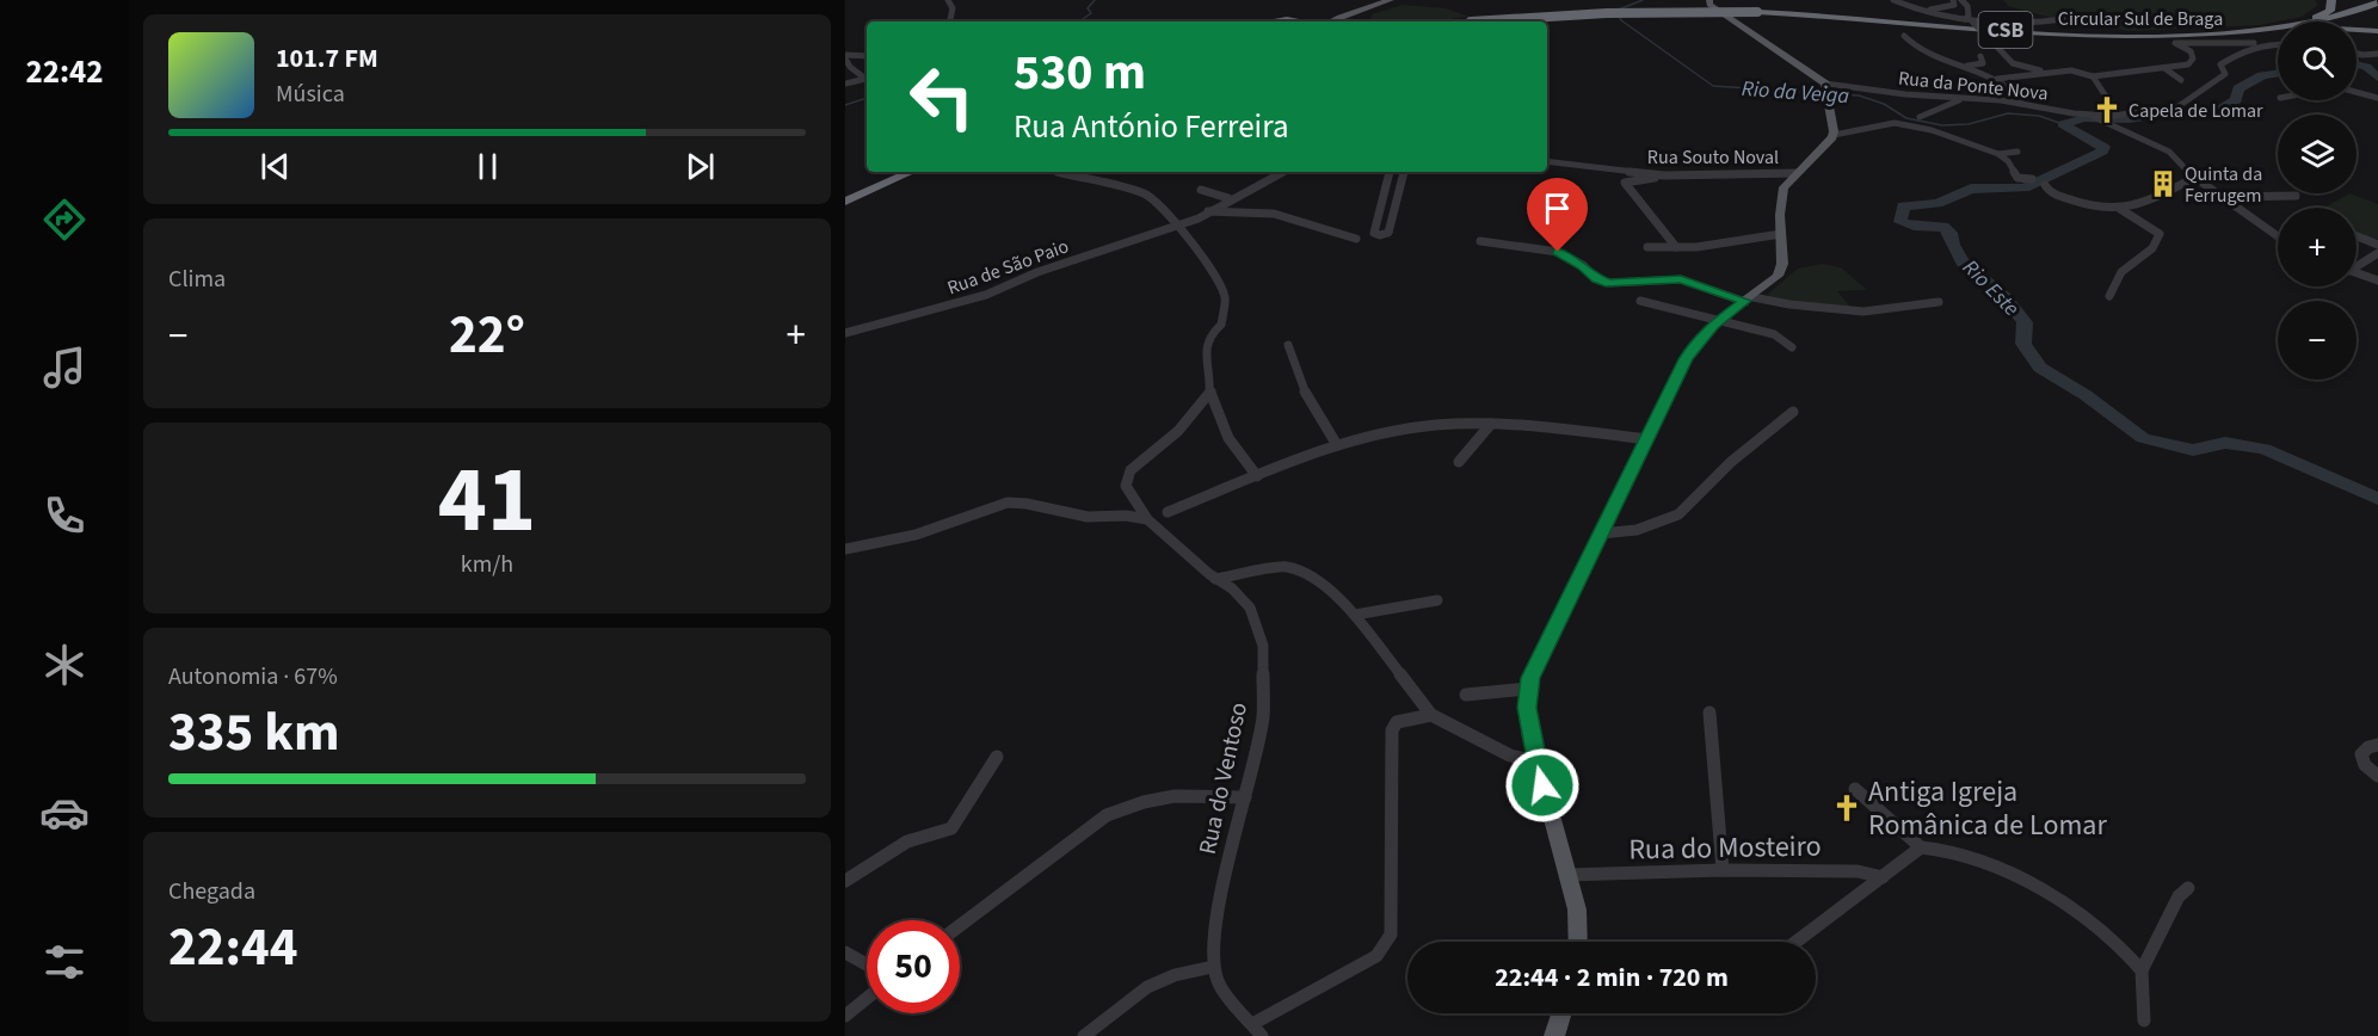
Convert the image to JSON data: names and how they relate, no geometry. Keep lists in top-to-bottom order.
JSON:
{
  "streets": {
    "highway": ["Circular Sul de Braga", "CSB"],
    "street": [
      "Rua da Ponte Nova",
      "Rua Souto Noval",
      "Rua de São Paio",
      "Rua do Ventoso",
      "Rua do Mosteiro"
    ]
  },
  "water": ["Rio da Veiga", "Rio Este"],
  "places": {
    "church": ["Capela de Lomar", "Antiga Igreja Românica de Lomar"],
    "building": ["Quinta da Ferrugem"]
  },
  "page": {
    "tabs": "22:42",
    "map_buttons": ["+", "−"],
    "turn": ["530 m", "Rua António Ferreira"],
    "song": ["101.7 FM", "Música"],
    "tile": [
      "Clima",
      ["41", "km/h"],
      ["Autonomia · 67%", "335 km"],
      ["Chegada", "22:44"]
    ],
    "heat": ["−", "22°", "+"],
    "limit": "50",
    "trip": "22:44 · 2 min · 720 m"
  }
}
